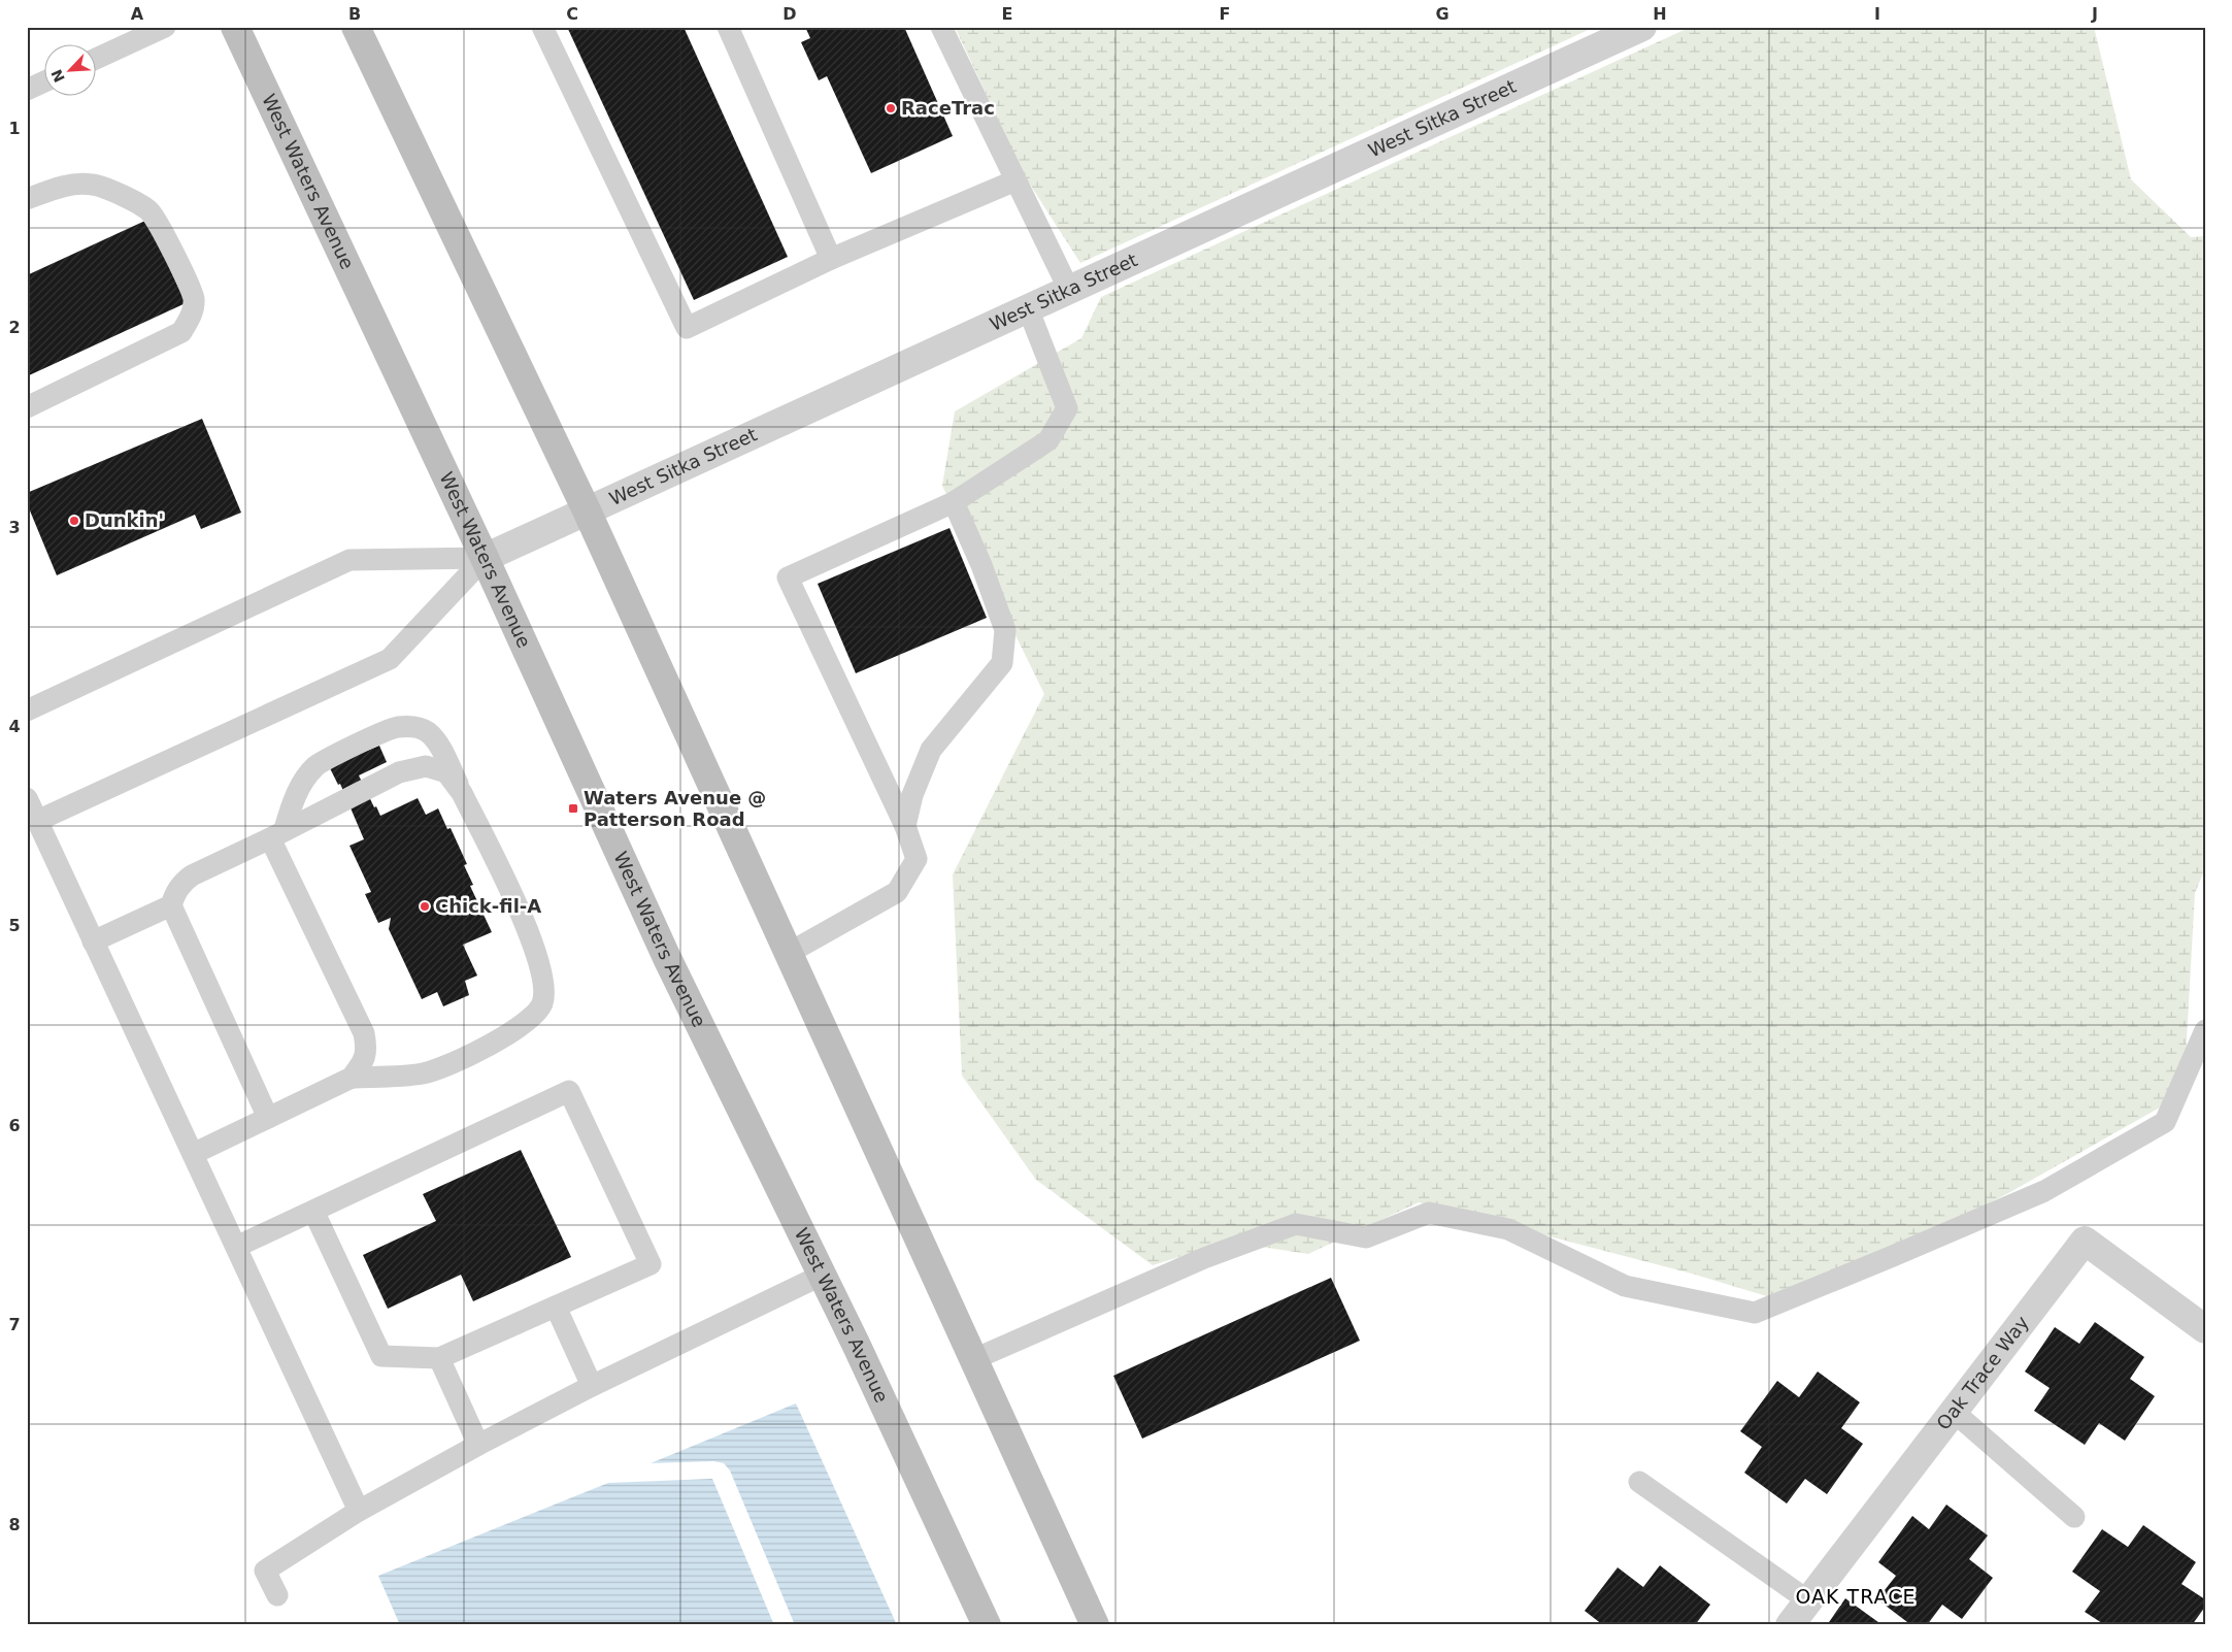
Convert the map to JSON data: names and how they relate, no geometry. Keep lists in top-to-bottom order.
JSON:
{
  "streets": {
    "main road": ["West Waters Avenue"],
    "street": ["West Sitka Street", "Oak Trace Way"]
  },
  "crossings": [
    ["West Sitka Street", "West Waters Avenue"]
  ],
  "districts": ["OAK TRACE"],
  "places": {
    "other": ["RaceTrac", "Dunkin'", "Chick-fil-A"],
    "transit": ["Waters Avenue @ Patterson Road"]
  },
  "north": "bottom left",
  "grid": {
    "columns": [
      "A",
      "B",
      "C",
      "D",
      "E",
      "F",
      "G",
      "H",
      "I",
      "J"
    ],
    "rows": [
      "1",
      "2",
      "3",
      "4",
      "5",
      "6",
      "7",
      "8"
    ]
  }
}
